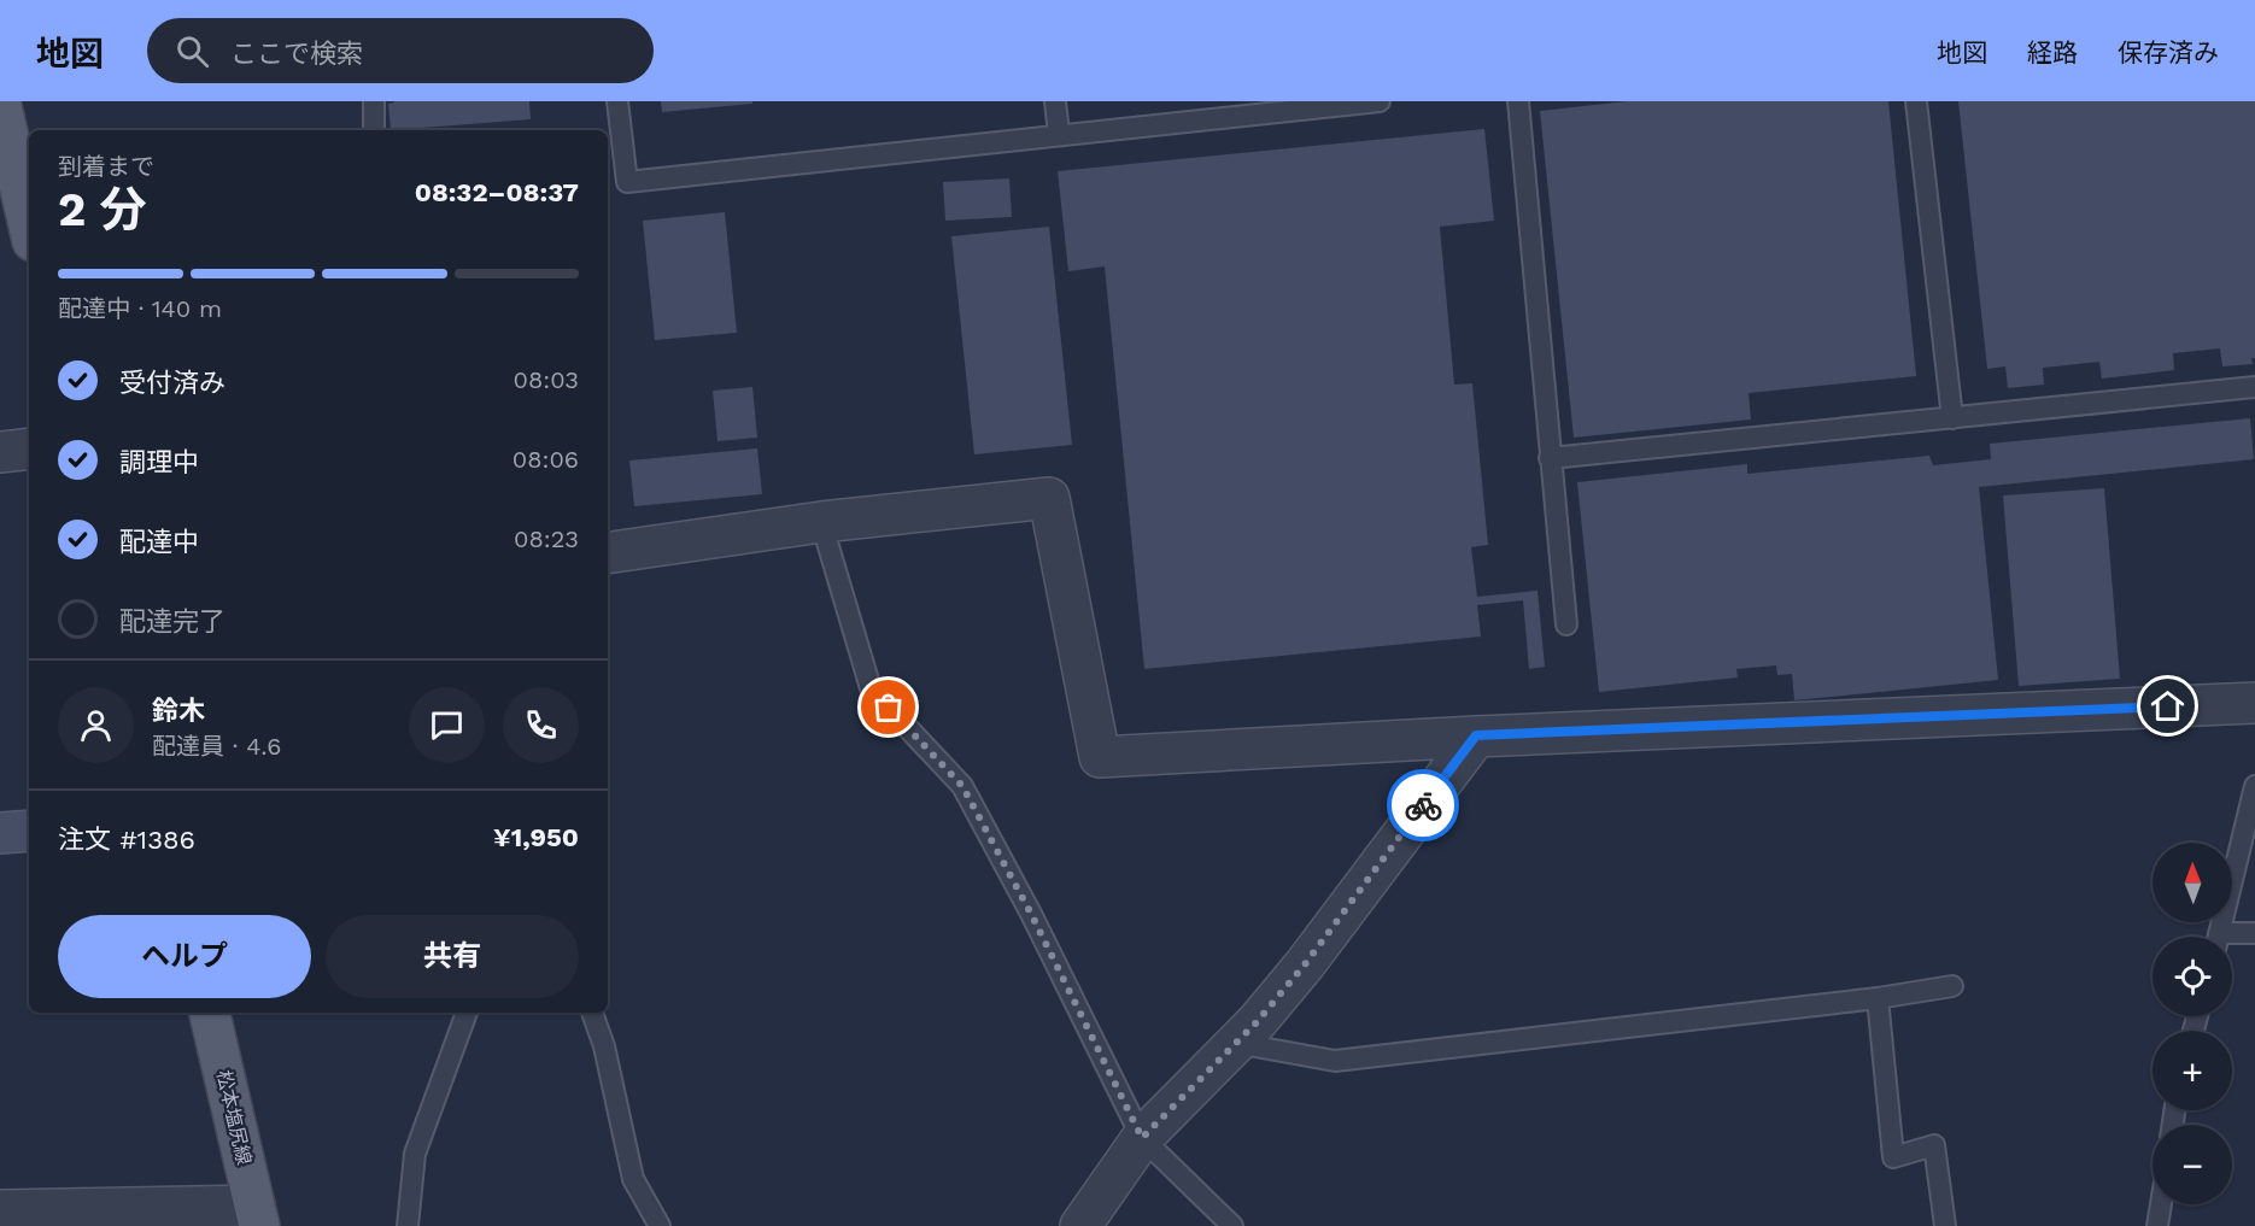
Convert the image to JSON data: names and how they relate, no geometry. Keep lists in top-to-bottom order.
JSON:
{
  "streets": {
    "main road": ["松本塩尻線"]
  },
  "north": "top",
  "page": {
    "header": "地図",
    "search": "ここで検索",
    "nav": ["地図", "経路", "保存済み"],
    "heading": ["2 分", "到着まで", "08:32–08:37"],
    "panel": [
      "鈴木",
      "配達員 · 4.6",
      "注文 #1386",
      "¥1,950"
    ],
    "bar": "配達中 · 140 m",
    "list": [
      ["受付済み", "08:03"],
      ["調理中", "08:06"],
      ["配達中", "08:23"],
      "配達完了"
    ],
    "map_buttons": ["+", "−"],
    "buttons": ["ヘルプ", "共有"]
  }
}
